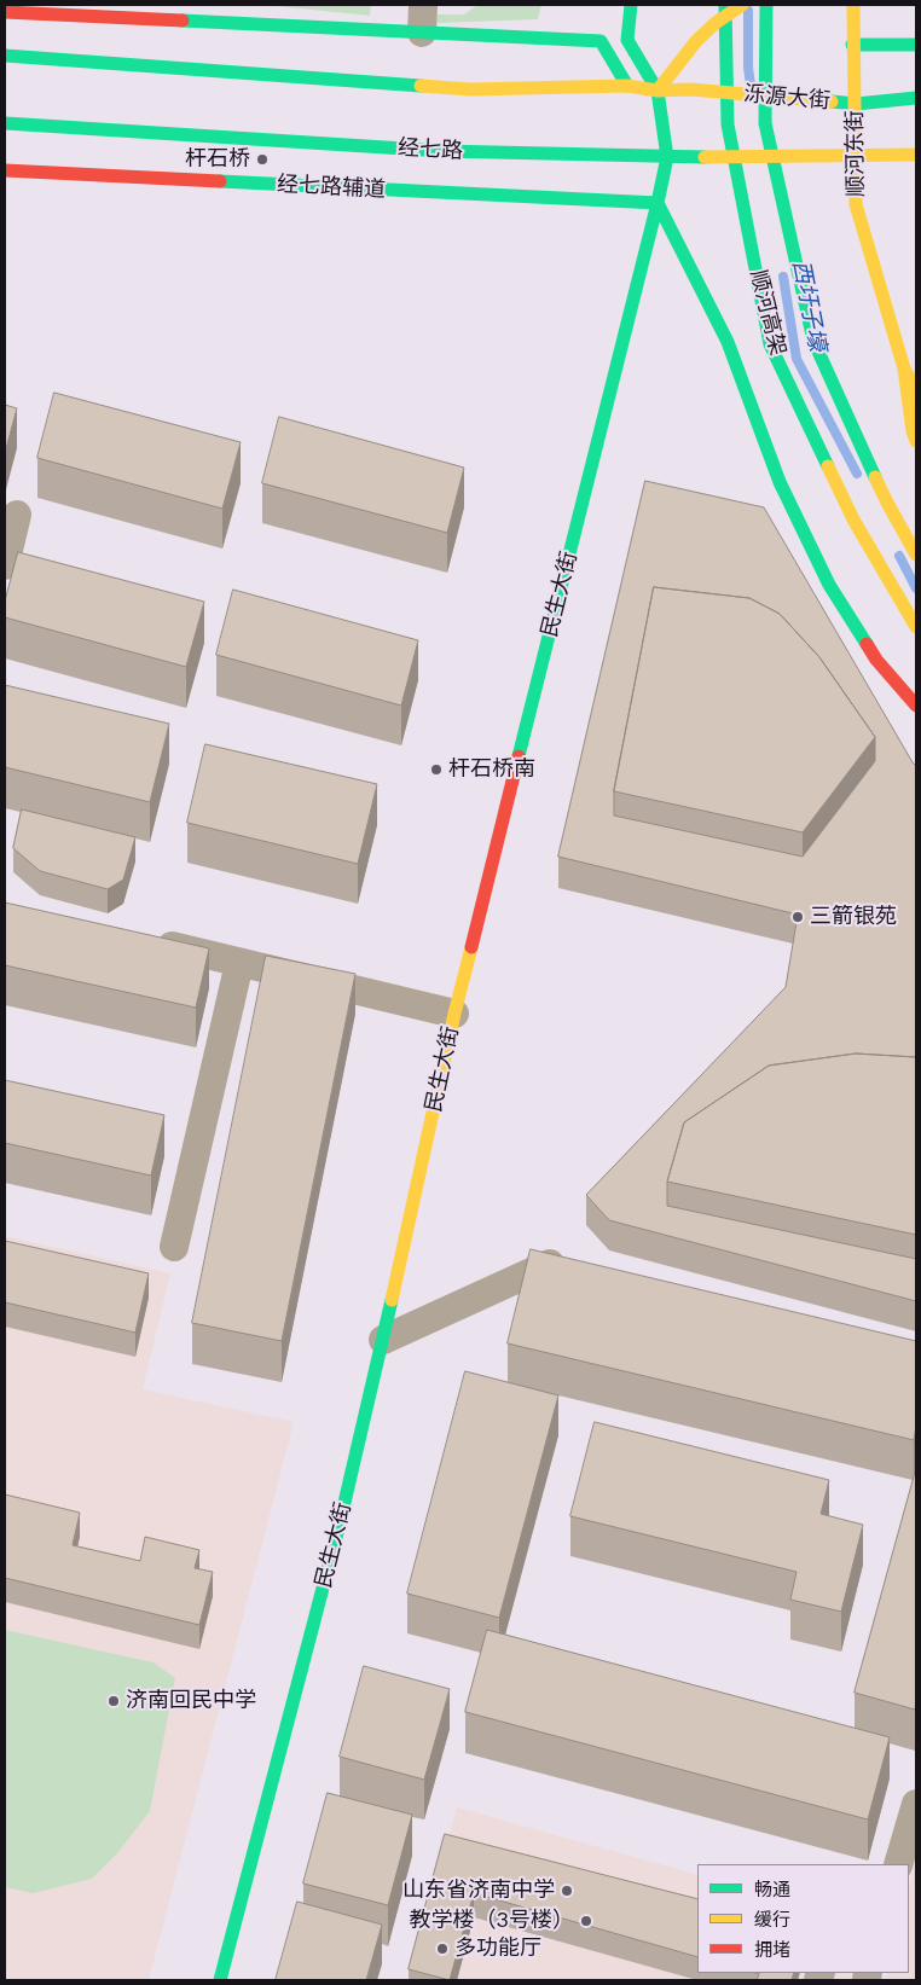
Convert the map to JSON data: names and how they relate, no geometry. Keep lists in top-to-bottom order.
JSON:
{
  "streets": {
    "main road": [
      "泺源大街",
      "经七路",
      "顺河东街",
      "经七路辅道",
      "顺河高架",
      "民生大街"
    ]
  },
  "crossings": [
    ["泺源大街", "顺河东街"],
    ["经七路", "顺河东街"],
    ["经七路", "民生大街"],
    ["经七路辅道", "民生大街"]
  ],
  "water": ["西圩子壕"],
  "places": [
    "杆石桥",
    "杆石桥南",
    "三箭银苑",
    "济南回民中学",
    "山东省济南中学",
    "教学楼（3号楼）",
    "多功能厅"
  ],
  "legend": ["畅通", "缓行", "拥堵"]
}
